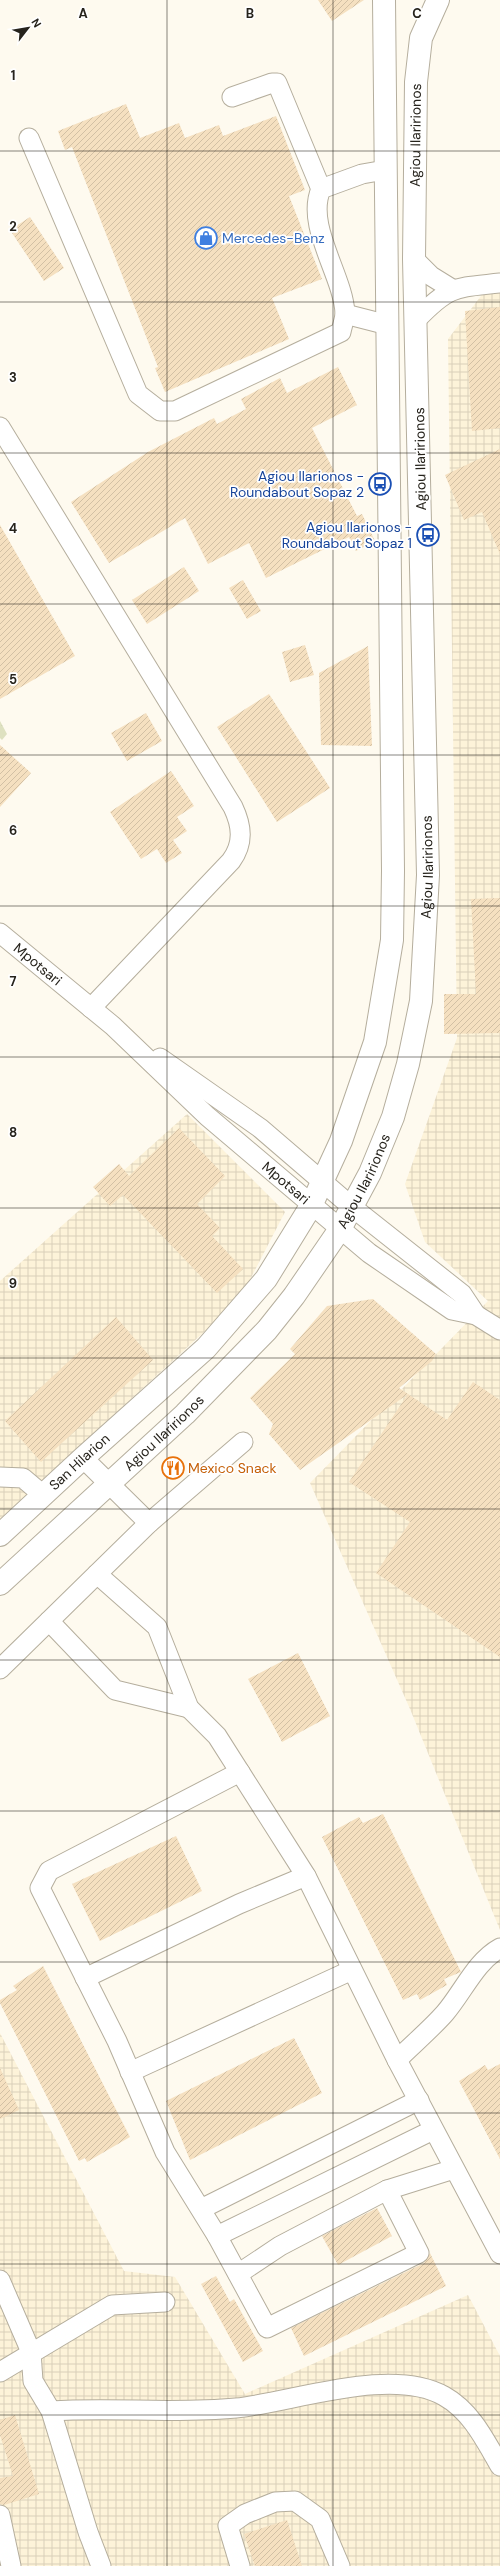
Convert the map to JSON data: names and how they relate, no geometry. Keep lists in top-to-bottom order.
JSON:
{
  "streets": {
    "main road": ["Agiou Ilaririonos", "San Hilarion"],
    "street": ["Mpotsari"]
  },
  "crossings": [
    ["Agiou Ilaririonos", "Mpotsari"],
    ["Agiou Ilaririonos", "San Hilarion"]
  ],
  "places": {
    "shop": ["Mercedes-Benz"],
    "bus stop": ["Agiou Ilarionos - Roundabout Sopaz 2", "Agiou Ilarionos - Roundabout Sopaz 1"],
    "restaurant": ["Mexico Snack"]
  },
  "north": "top right",
  "grid": {
    "columns": ["A", "B", "C"],
    "rows": [
      "1",
      "2",
      "3",
      "4",
      "5",
      "6",
      "7",
      "8",
      "9"
    ]
  }
}
